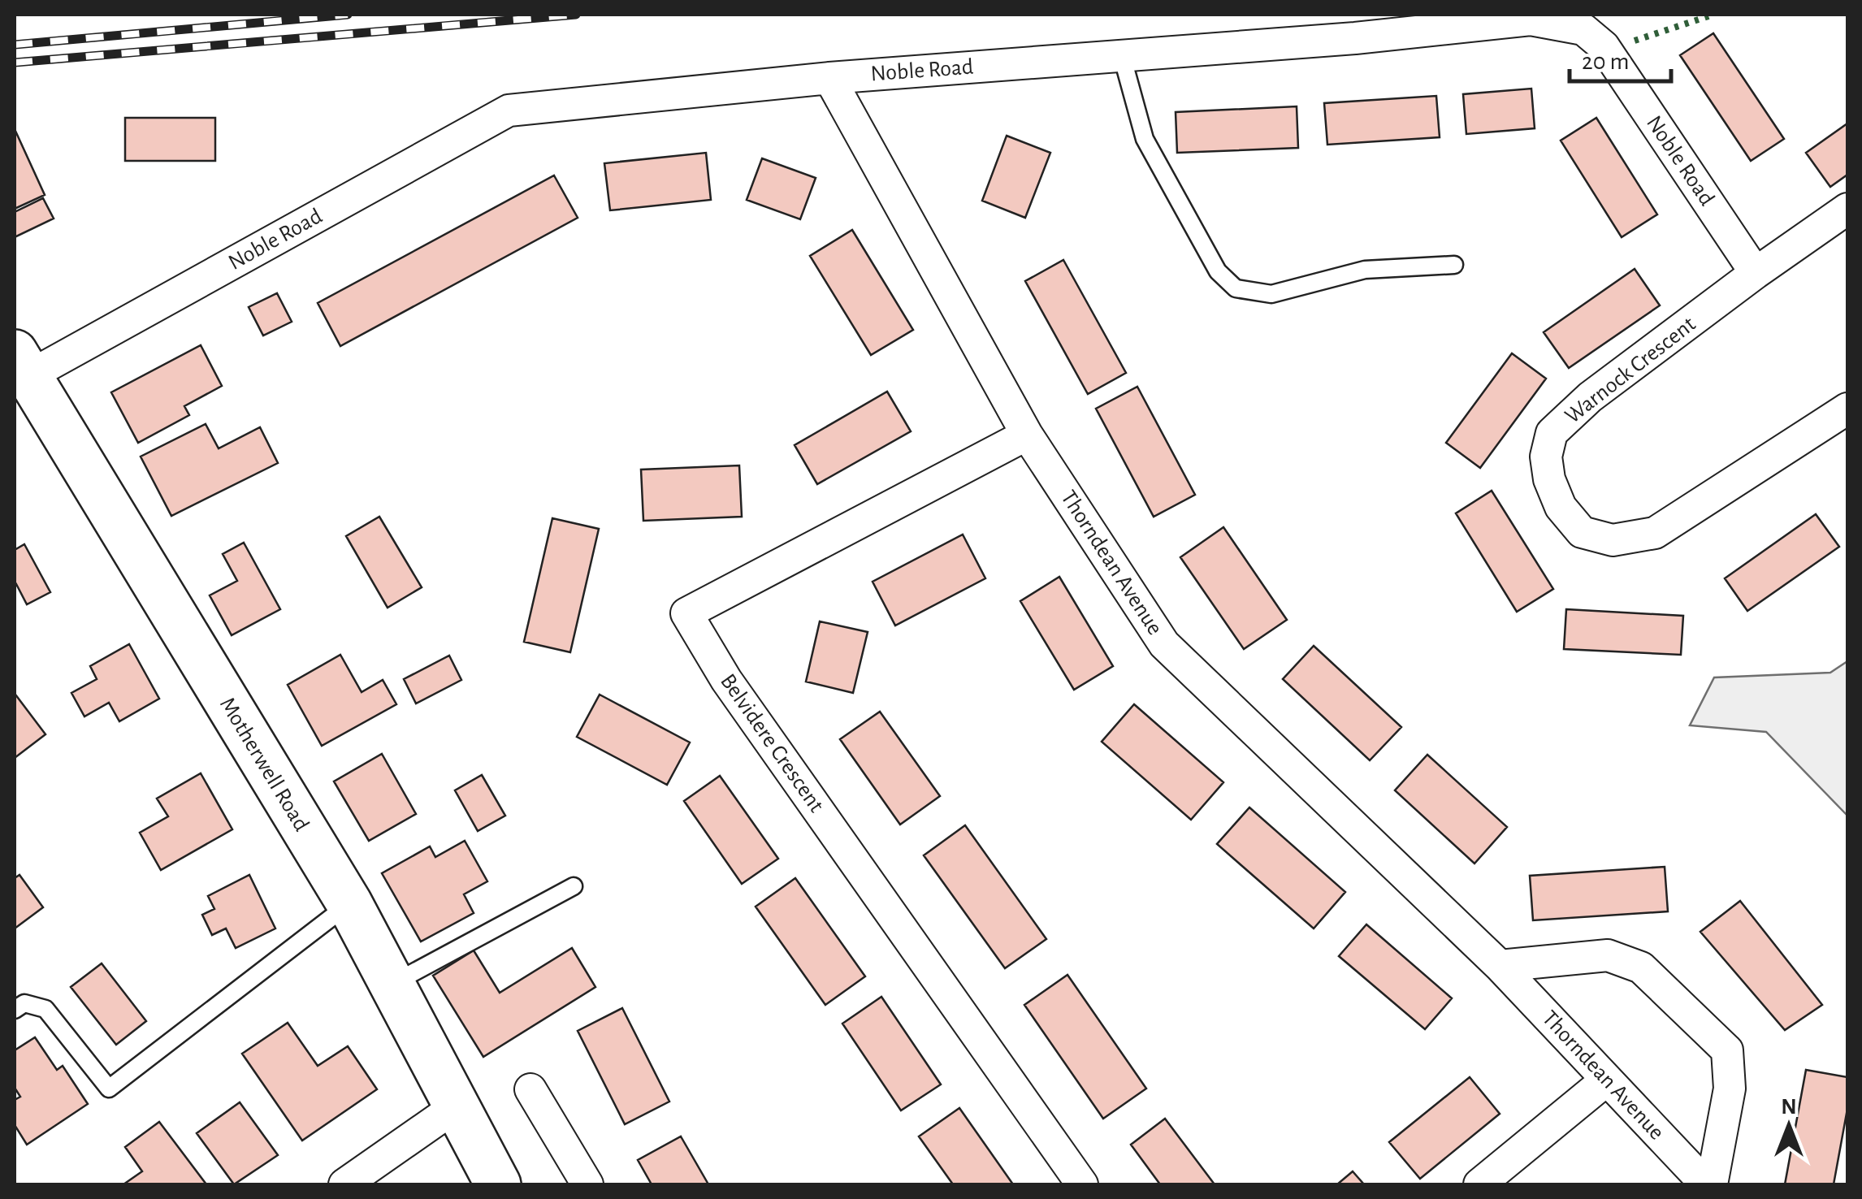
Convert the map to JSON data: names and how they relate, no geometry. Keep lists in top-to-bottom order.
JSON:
{
  "streets": {
    "main road": ["Motherwell Road"],
    "street": [
      "Noble Road",
      "Warnock Crescent",
      "Thorndean Avenue",
      "Belvidere Crescent"
    ]
  },
  "crossings": [
    ["Noble Road", "Warnock Crescent"],
    ["Noble Road", "Thorndean Avenue"],
    ["Noble Road", "Motherwell Road"],
    ["Thorndean Avenue", "Belvidere Crescent"]
  ],
  "scale_bar": "20 m",
  "north": "top"
}
